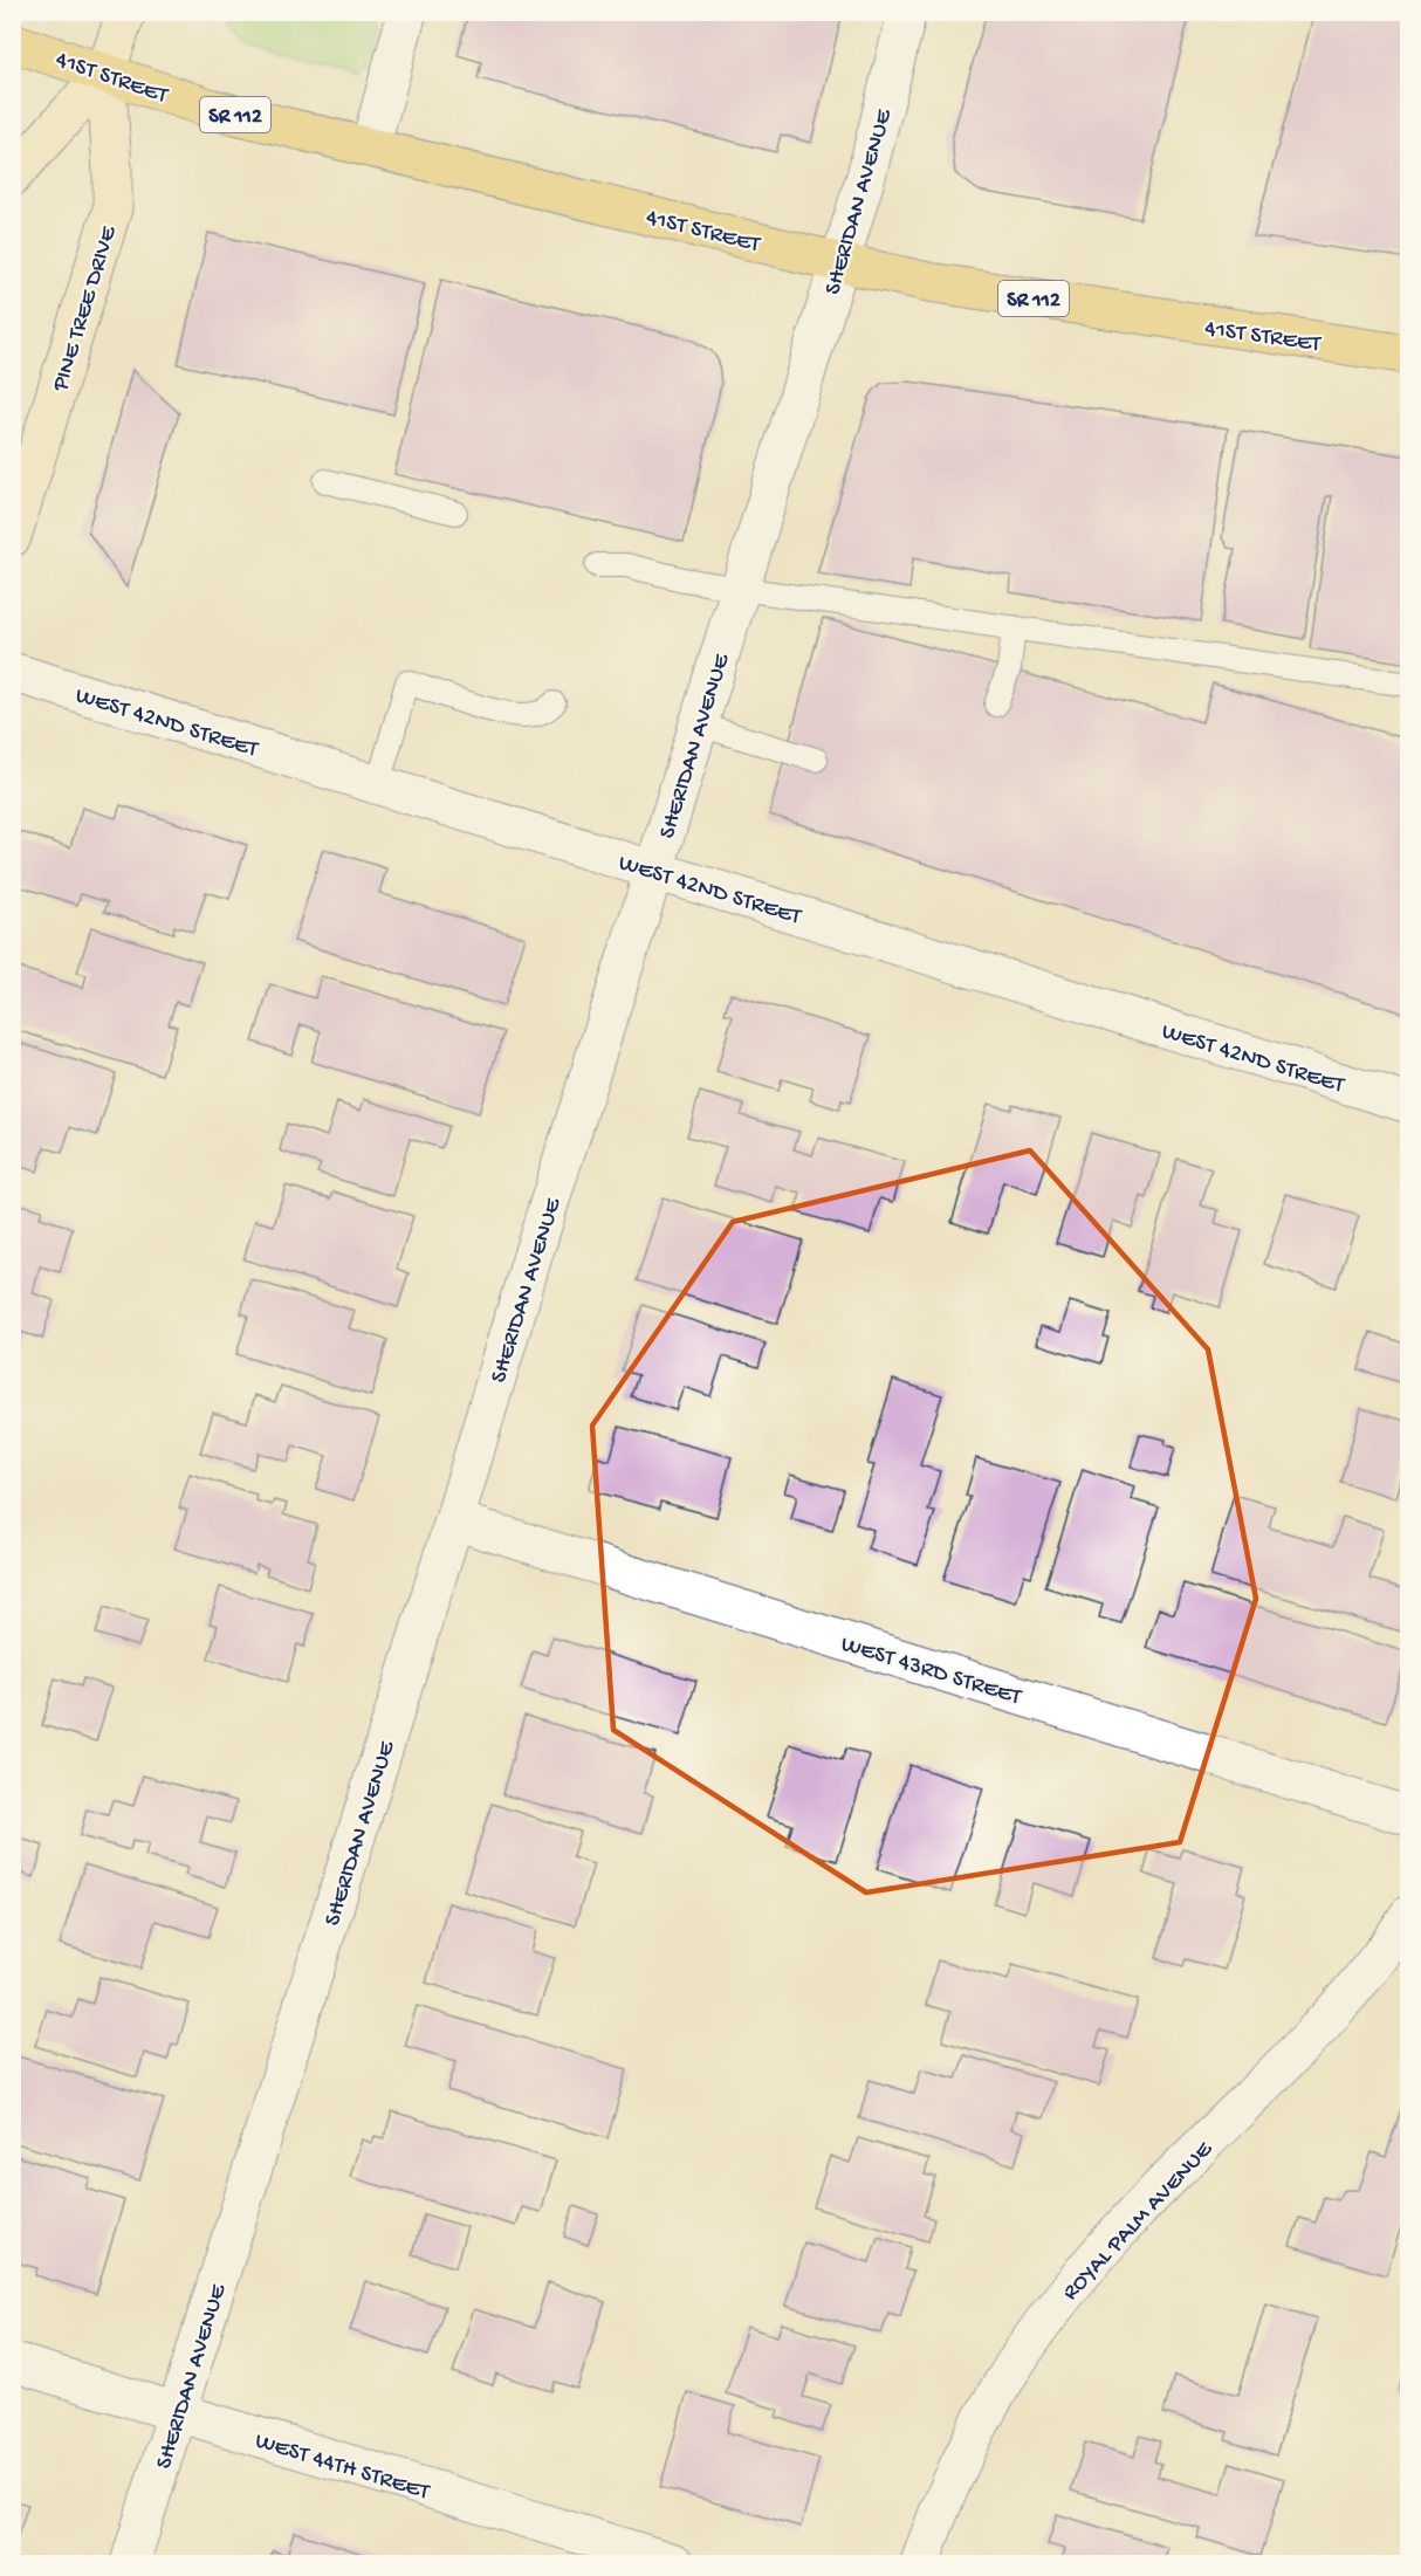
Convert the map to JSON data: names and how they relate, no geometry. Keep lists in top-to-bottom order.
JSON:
{
  "streets": {
    "main road": ["41ST STREET", "SR 112", "PINE TREE DRIVE"],
    "street": [
      "SHERIDAN AVENUE",
      "WEST 42ND STREET",
      "WEST 43RD STREET",
      "ROYAL PALM AVENUE",
      "WEST 44TH STREET"
    ]
  },
  "crossings": [
    ["41ST STREET", "SHERIDAN AVENUE"],
    ["41ST STREET", "PINE TREE DRIVE"],
    ["SHERIDAN AVENUE", "WEST 42ND STREET"],
    ["SHERIDAN AVENUE", "WEST 43RD STREET"],
    ["SHERIDAN AVENUE", "WEST 44TH STREET"]
  ]
}
